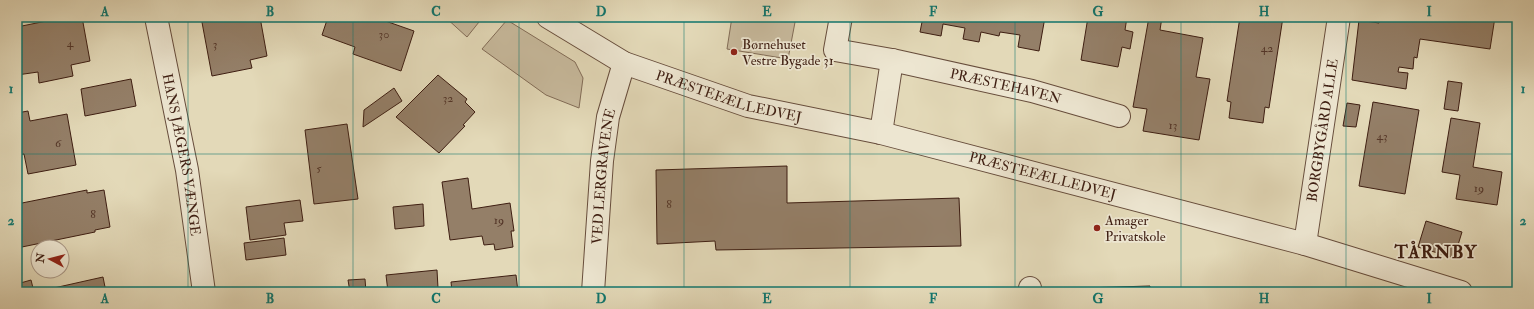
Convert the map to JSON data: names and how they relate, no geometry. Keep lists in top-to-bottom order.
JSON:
{
  "streets": {
    "street": [
      "PRÆSTEHAVEN",
      "PRÆSTEFÆLLEDVEJ",
      "BORGBYGÅRD ALLE",
      "HANS JÆGERS VÆNGE",
      "VED LERGRAVENE"
    ]
  },
  "crossings": [
    ["PRÆSTEFÆLLEDVEJ", "BORGBYGÅRD ALLE"],
    ["PRÆSTEFÆLLEDVEJ", "VED LERGRAVENE"]
  ],
  "districts": ["TÅRNBY"],
  "places": ["Børnehuset Vestre Bygade 31", "Amager Privatskole"],
  "house_numbers": [
    "30",
    "4",
    "3",
    "42",
    "32",
    "13",
    "43",
    "6",
    "5",
    "19",
    "8",
    "8",
    "19"
  ],
  "north": "left",
  "grid": {
    "columns": [
      "A",
      "B",
      "C",
      "D",
      "E",
      "F",
      "G",
      "H",
      "I"
    ],
    "rows": ["1", "2"]
  }
}
